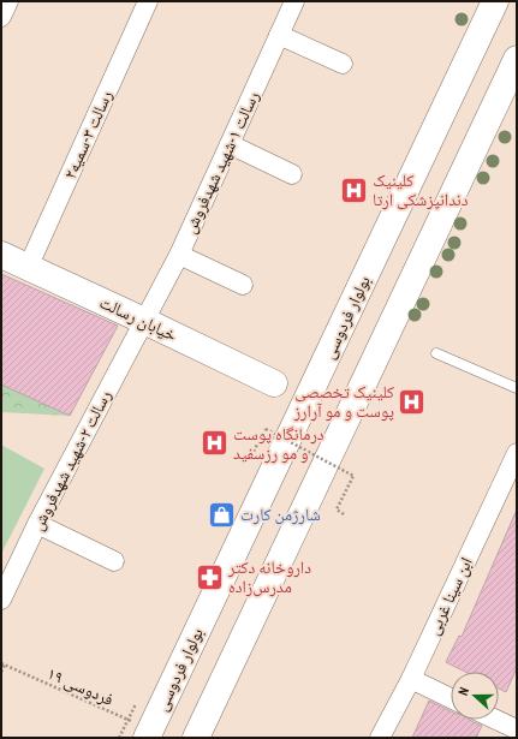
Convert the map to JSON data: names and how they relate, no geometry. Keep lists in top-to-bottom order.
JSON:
{
  "streets": {
    "main road": ["بولوار فردوسی", "خیابان رسالت"],
    "street": [
      "رسالت ۳-سمیه۲",
      "رسالت ۱-شهید شهدفروش",
      "رسالت ۲-شهید شهدفروش",
      "ابن سینا غربی"
    ],
    "path": ["فردوسی ۱۹"]
  },
  "crossings": [
    ["رسالت ۳-سمیه۲", "خیابان رسالت"],
    ["رسالت ۱-شهید شهدفروش", "خیابان رسالت"],
    ["رسالت ۱-شهید شهدفروش", "رسالت ۲-شهید شهدفروش"],
    ["بولوار فردوسی", "فردوسی ۱۹"],
    ["خیابان رسالت", "رسالت ۲-شهید شهدفروش"]
  ],
  "places": {
    "hospital": ["کلینیک دندانپزشکی ارتا", "کلینیک تخصصی پوست و مو آرارز", "درمانگاه پوست و مو رزسفید"],
    "shop": ["شارژمن کارت"],
    "pharmacy": ["داروخانه دکتر مدرس‌زاده"]
  },
  "north": "left"
}
